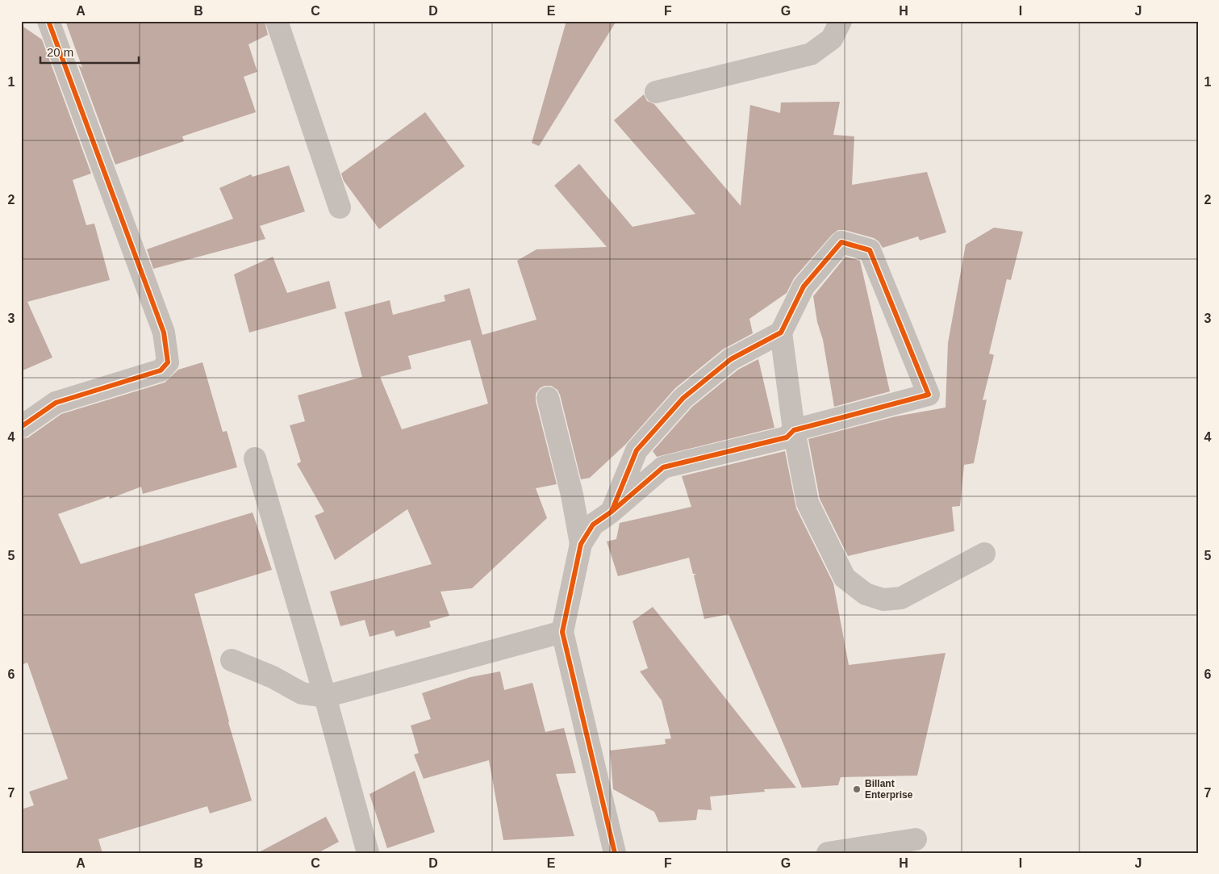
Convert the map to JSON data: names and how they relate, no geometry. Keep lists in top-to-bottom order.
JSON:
{
  "places": ["Billant Enterprise"],
  "scale_bar": "20 m",
  "grid": {
    "columns": [
      "A",
      "B",
      "C",
      "D",
      "E",
      "F",
      "G",
      "H",
      "I",
      "J"
    ],
    "rows": [
      "1",
      "2",
      "3",
      "4",
      "5",
      "6",
      "7"
    ]
  }
}
